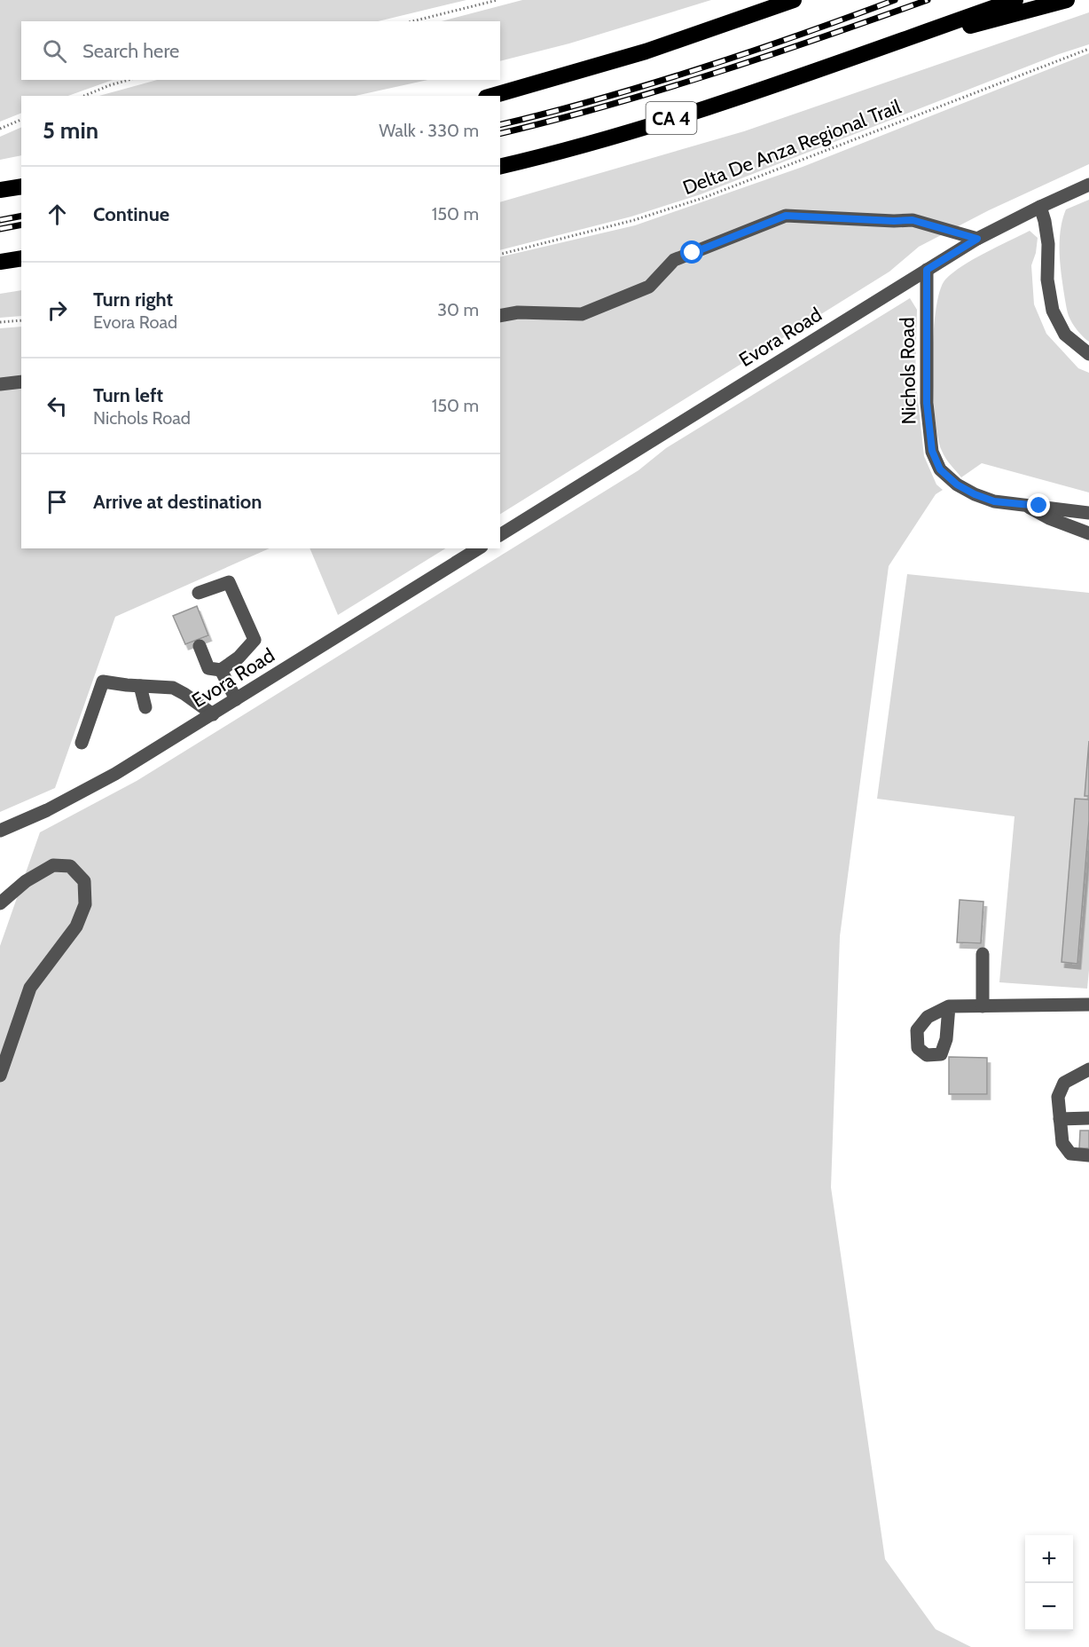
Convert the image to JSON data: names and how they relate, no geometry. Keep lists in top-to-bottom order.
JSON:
{
  "streets": {
    "highway": ["CA 4"],
    "street": ["Evora Road", "Nichols Road"],
    "path": ["Delta De Anza Regional Trail"]
  },
  "crossings": [
    ["Evora Road", "Nichols Road"]
  ],
  "page": {
    "search": "Search here",
    "heading": ["5 min", "Walk · 330 m"],
    "list": [
      ["Continue", "150 m"],
      ["Turn right", "Evora Road", "30 m"],
      ["Turn left", "Nichols Road", "150 m"],
      "Arrive at destination"
    ],
    "map_buttons": ["+", "−"]
  }
}
